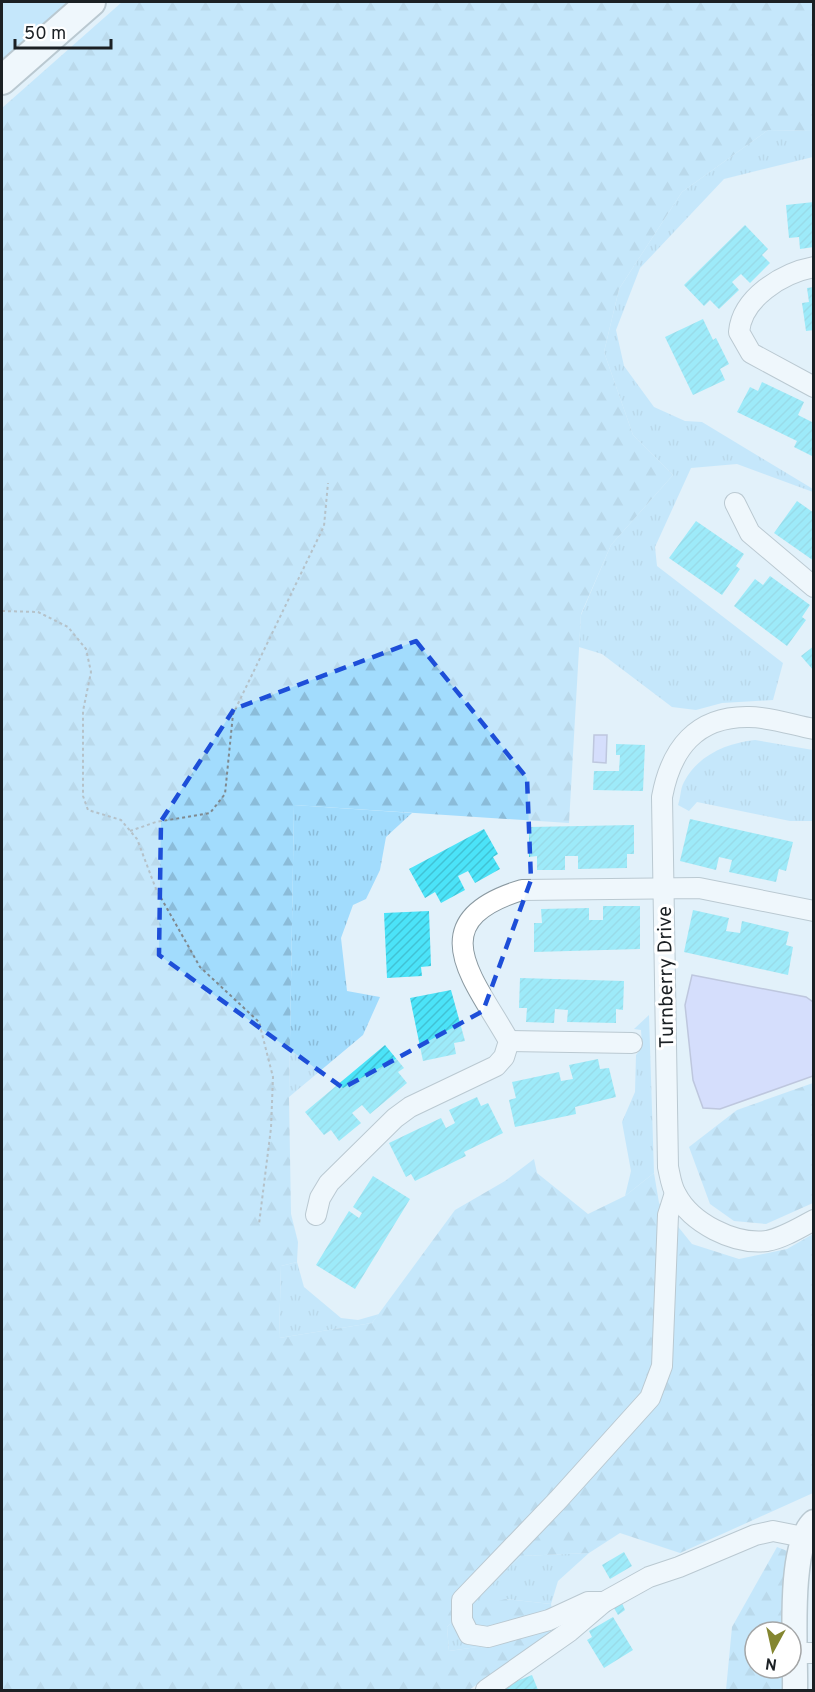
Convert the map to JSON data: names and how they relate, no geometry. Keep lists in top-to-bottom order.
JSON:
{
  "streets": {
    "street": ["Turnberry Drive"]
  },
  "scale_bar": "50 m",
  "north": "bottom"
}
